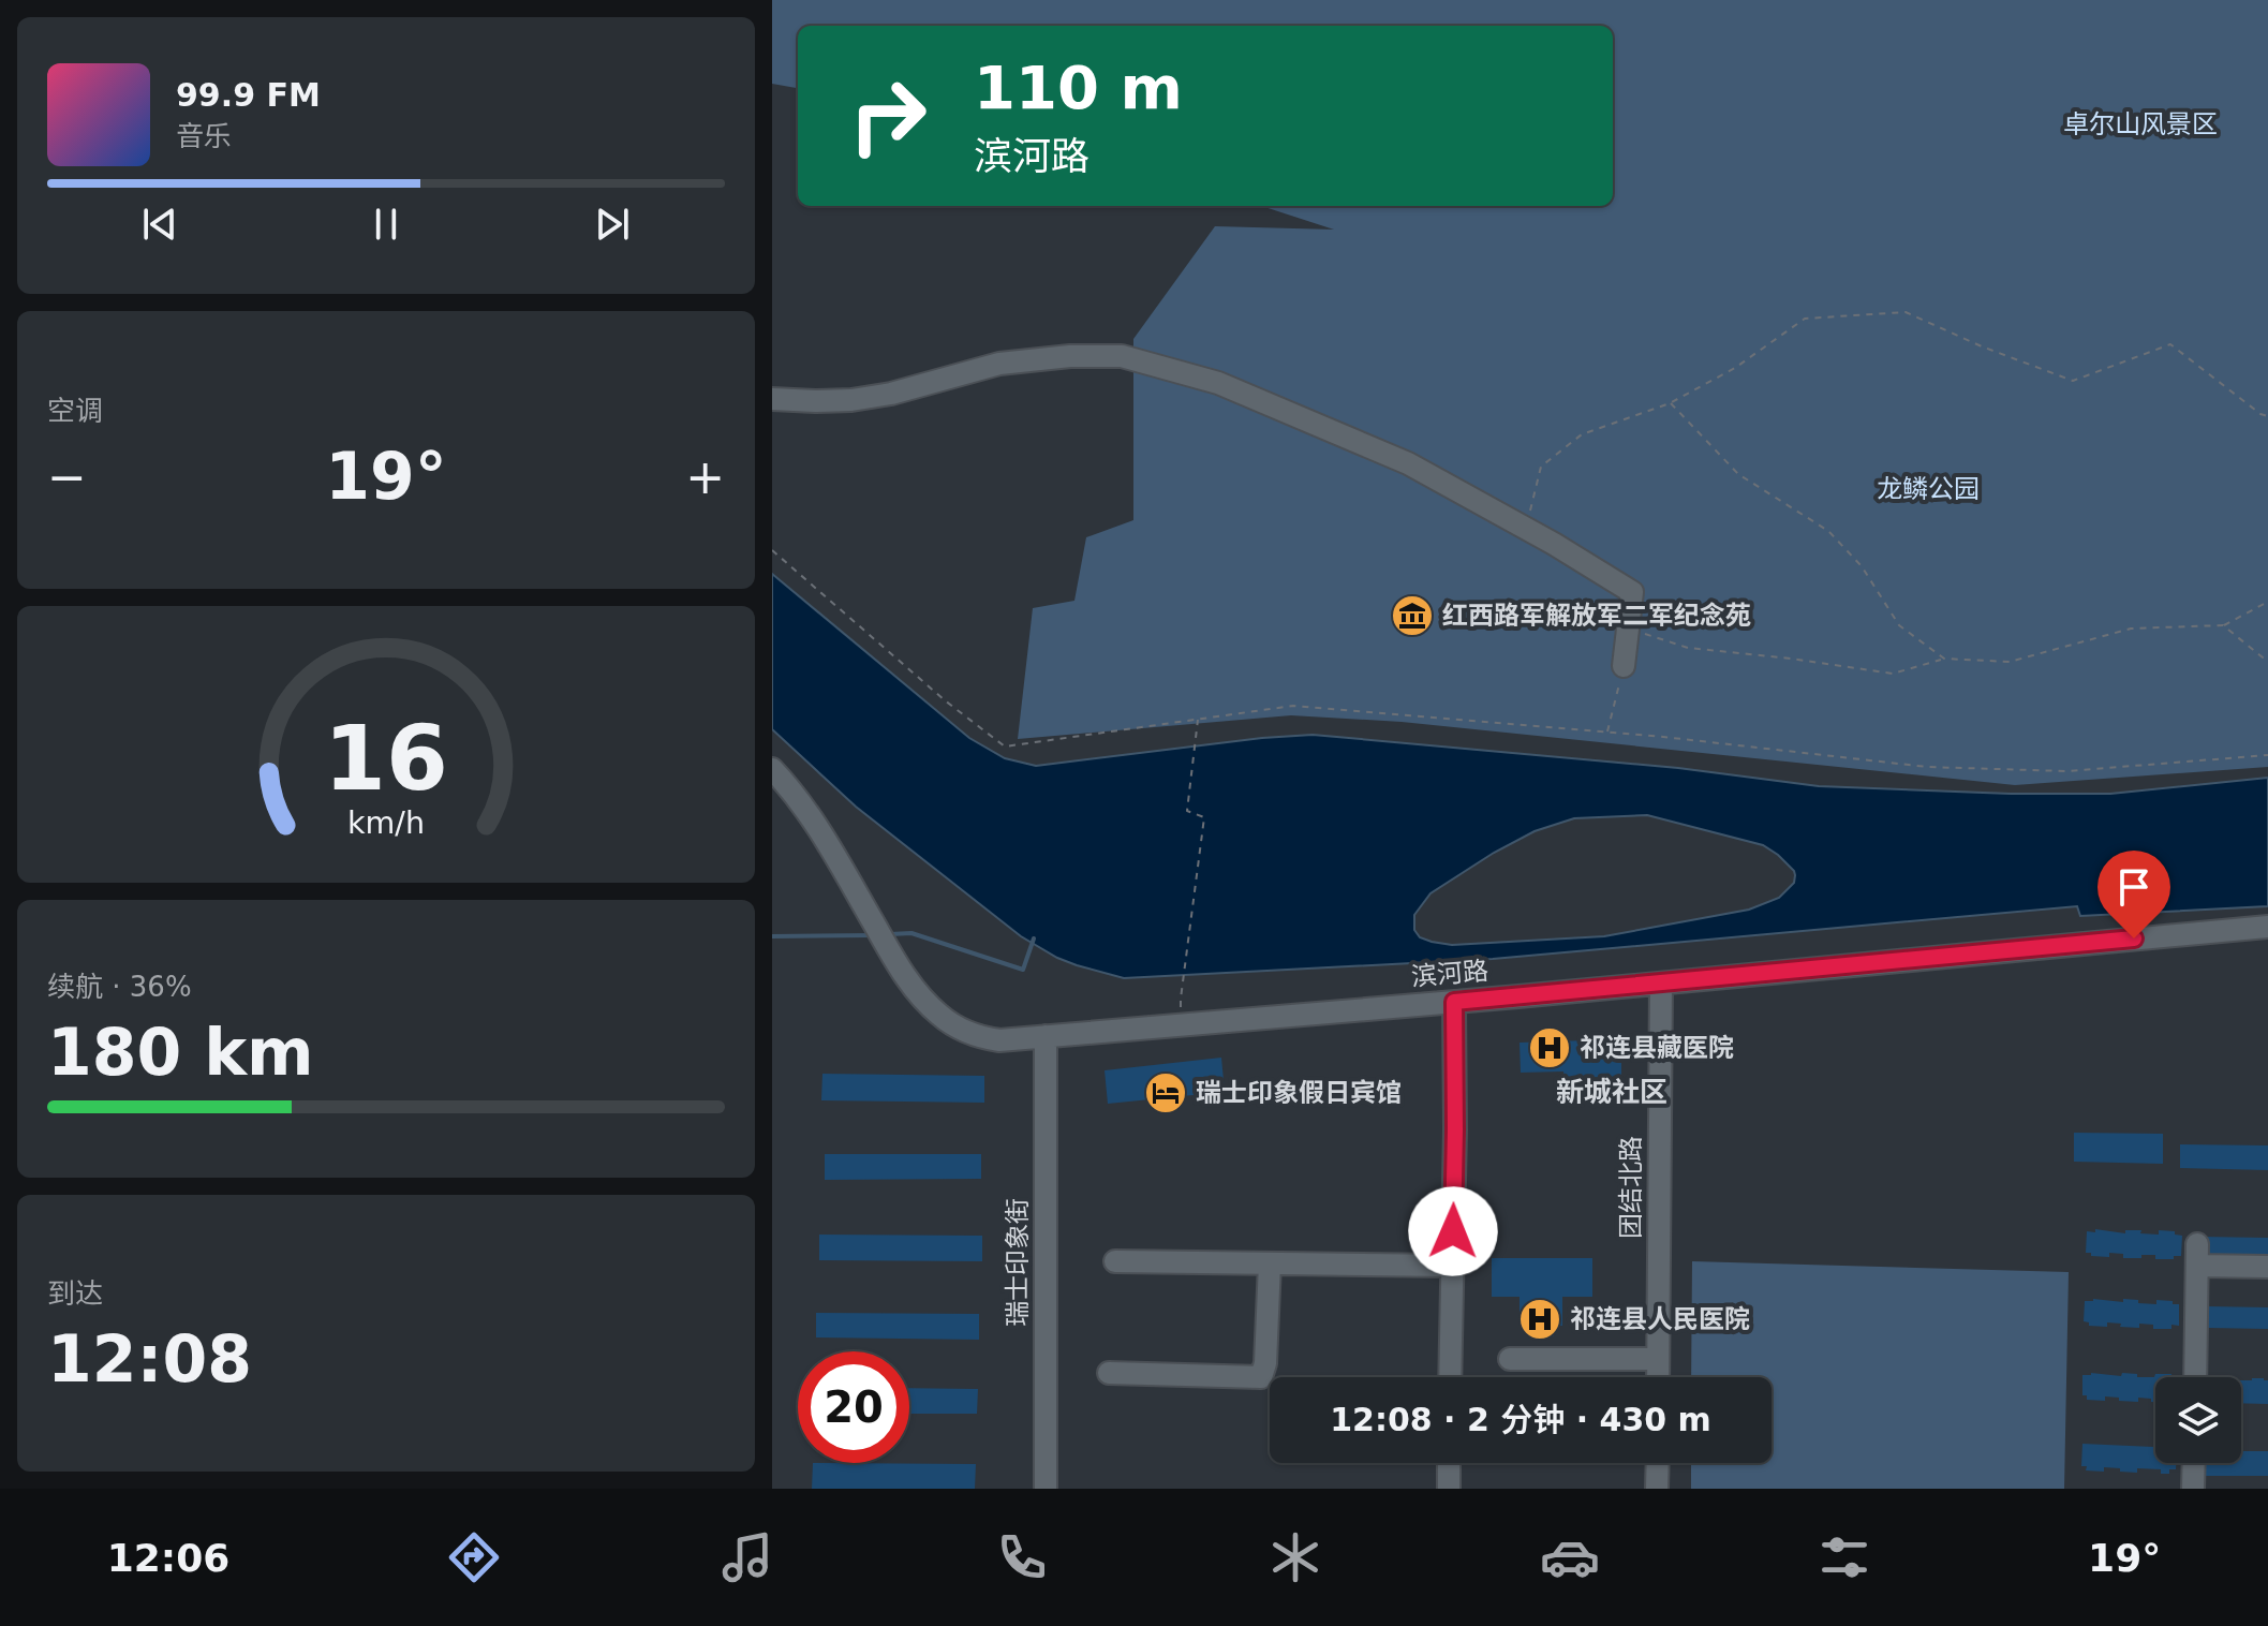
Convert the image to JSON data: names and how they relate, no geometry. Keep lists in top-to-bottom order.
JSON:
{
  "streets": {
    "street": ["滨河路", "团结北路", "瑞士印象街"]
  },
  "crossings": [
    ["滨河路", "团结北路"],
    ["滨河路", "瑞士印象街"]
  ],
  "districts": ["新城社区"],
  "parks": ["卓尔山风景区", "龙鳞公园"],
  "places": {
    "museum": ["红西路军解放军二军纪念苑"],
    "hospital": ["祁连县藏医院", "祁连县人民医院"],
    "hotel": ["瑞士印象假日宾馆"]
  },
  "page": {
    "turn": ["110 m", "滨河路"],
    "song": ["99.9 FM", "音乐"],
    "tile": [
      "空调",
      ["续航 · 36%", "180 km"],
      ["到达", "12:08"]
    ],
    "heat": ["−", "19°", "+"],
    "limit": "20",
    "trip": "12:08 · 2 分钟 · 430 m",
    "tabs": ["12:06", "19°"],
    "gauge": ["16", "km/h"]
  }
}
